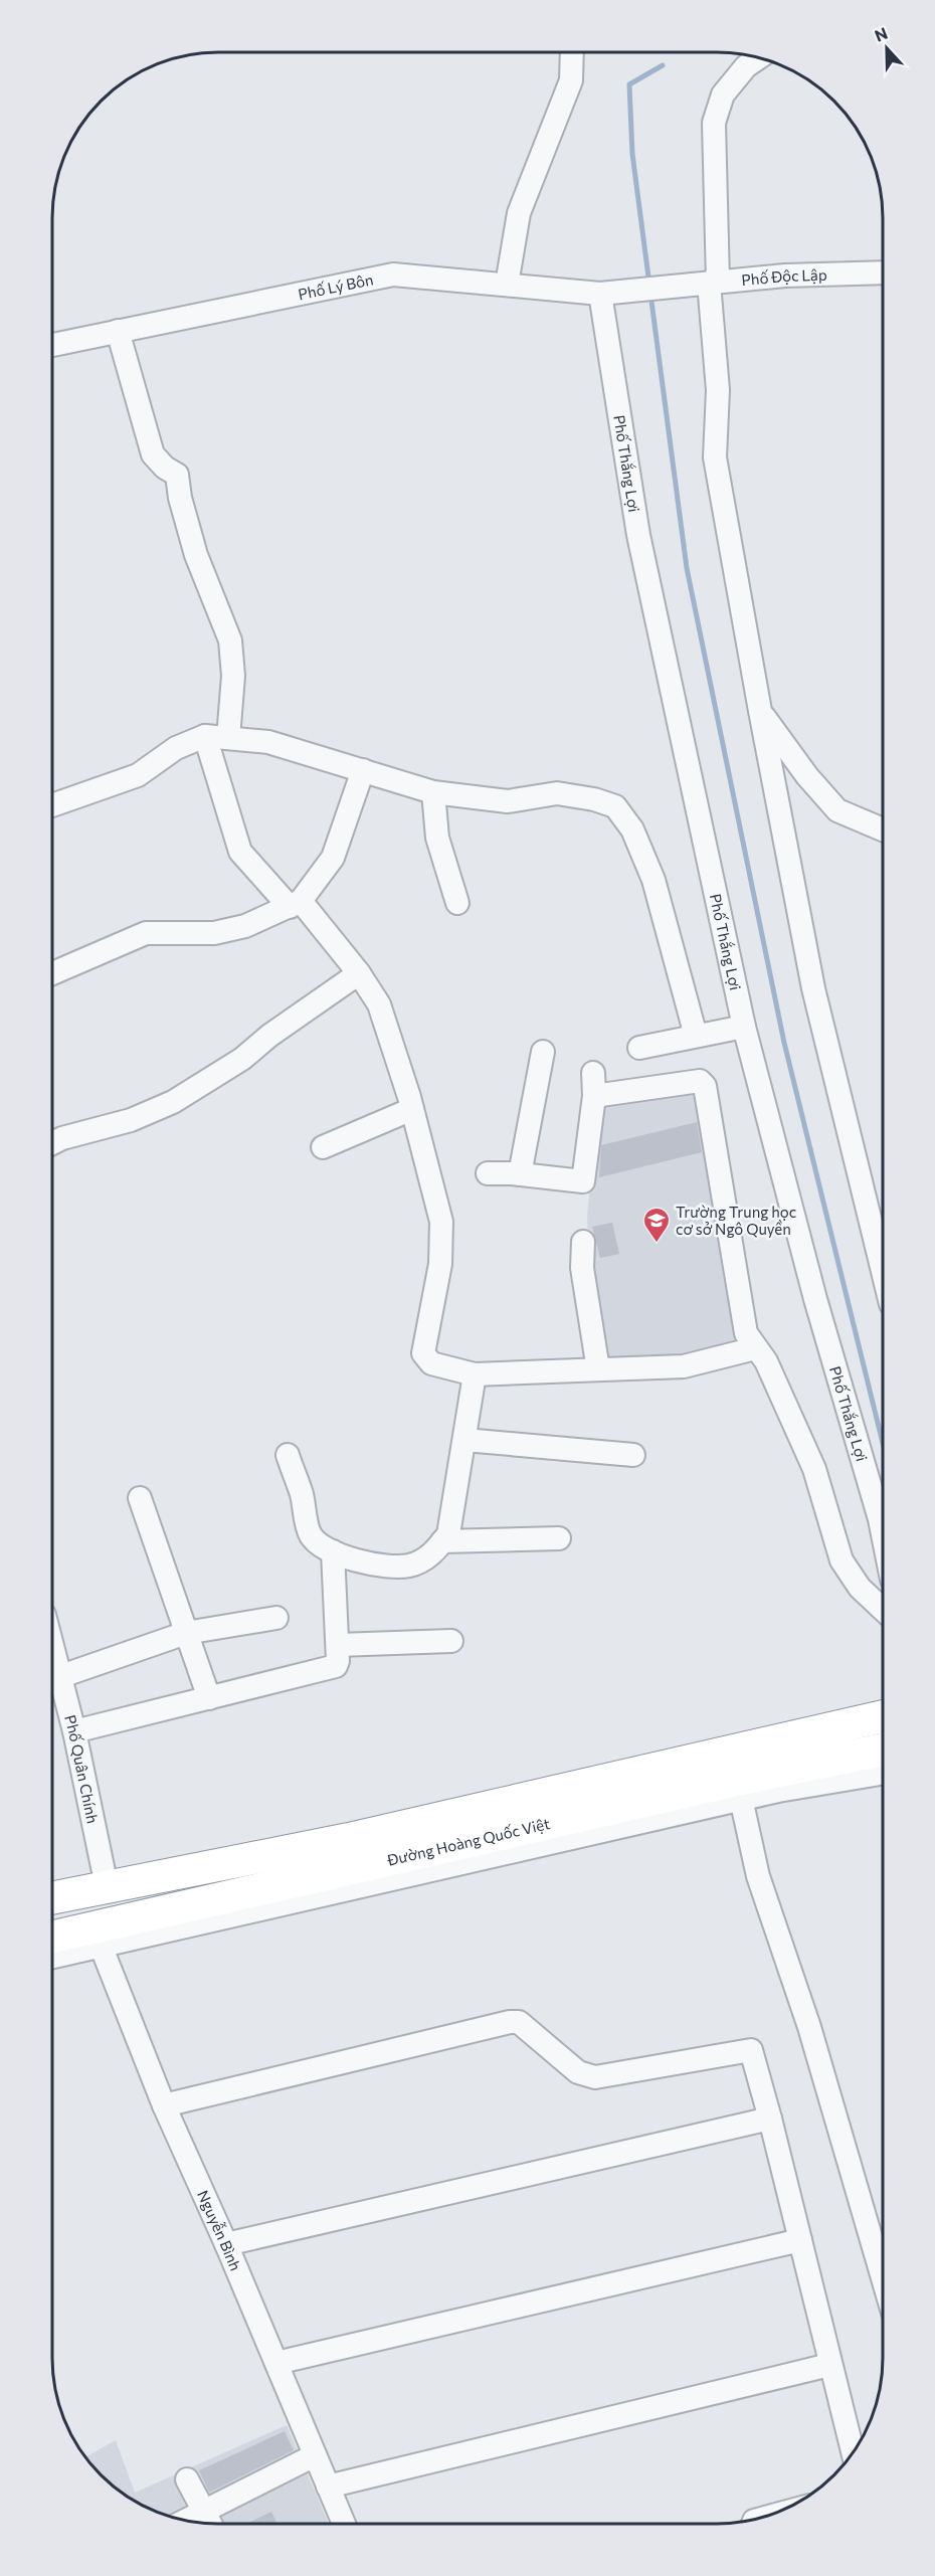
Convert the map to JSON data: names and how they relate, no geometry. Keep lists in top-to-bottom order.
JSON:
{
  "streets": {
    "highway": ["Đường Hoàng Quốc Việt"],
    "street": [
      "Phố Độc Lập",
      "Phố Lý Bôn",
      "Phố Thắng Lợi",
      "Phố Quân Chính",
      "Nguyễn Bình"
    ]
  },
  "crossings": [
    ["Phố Độc Lập", "Phố Lý Bôn"],
    ["Phố Lý Bôn", "Phố Thắng Lợi"],
    ["Phố Quân Chính", "Đường Hoàng Quốc Việt"],
    ["Đường Hoàng Quốc Việt", "Nguyễn Bình"]
  ],
  "places": {
    "school or university": ["Trường Trung học cơ sở Ngô Quyền"]
  },
  "north": "top"
}
